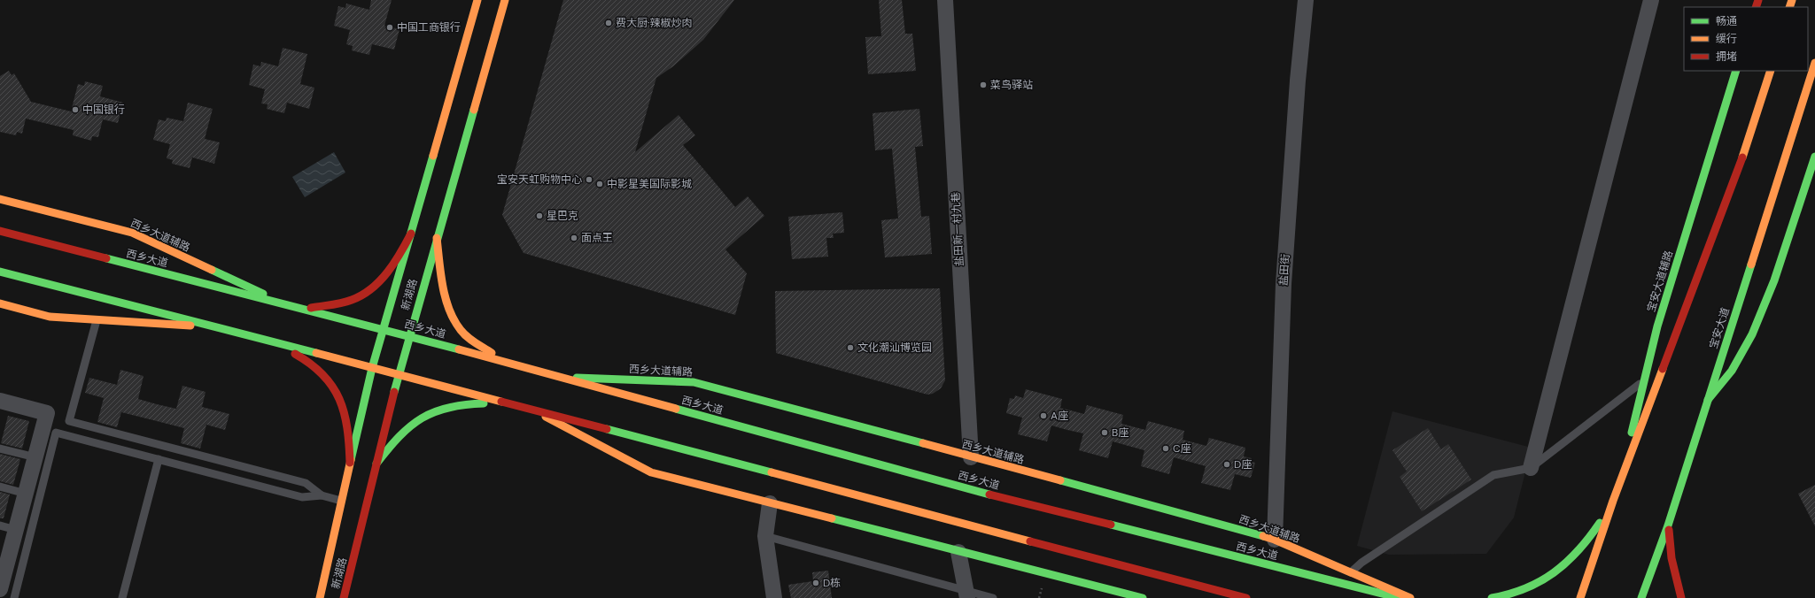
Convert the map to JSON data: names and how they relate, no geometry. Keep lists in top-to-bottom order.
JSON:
{
  "streets": {
    "main road": [
      "西乡大道辅路",
      "西乡大道",
      "宝安大道辅路",
      "新湖路",
      "宝安大道"
    ],
    "street": ["盐田新一村九巷", "盐田街"]
  },
  "crossings": [
    ["盐田新一村九巷", "西乡大道辅路"],
    ["西乡大道辅路", "西乡大道"],
    ["西乡大道辅路", "盐田街"],
    ["西乡大道", "新湖路"]
  ],
  "places": [
    "费大厨·辣椒炒肉",
    "中国工商银行",
    "菜鸟驿站",
    "中国银行",
    "宝安天虹购物中心",
    "中影星美国际影城",
    "星巴克",
    "面点王",
    "文化潮汕博览园",
    "A座",
    "B座",
    "C座",
    "D座",
    "D栋"
  ],
  "legend": ["畅通", "缓行", "拥堵"]
}
